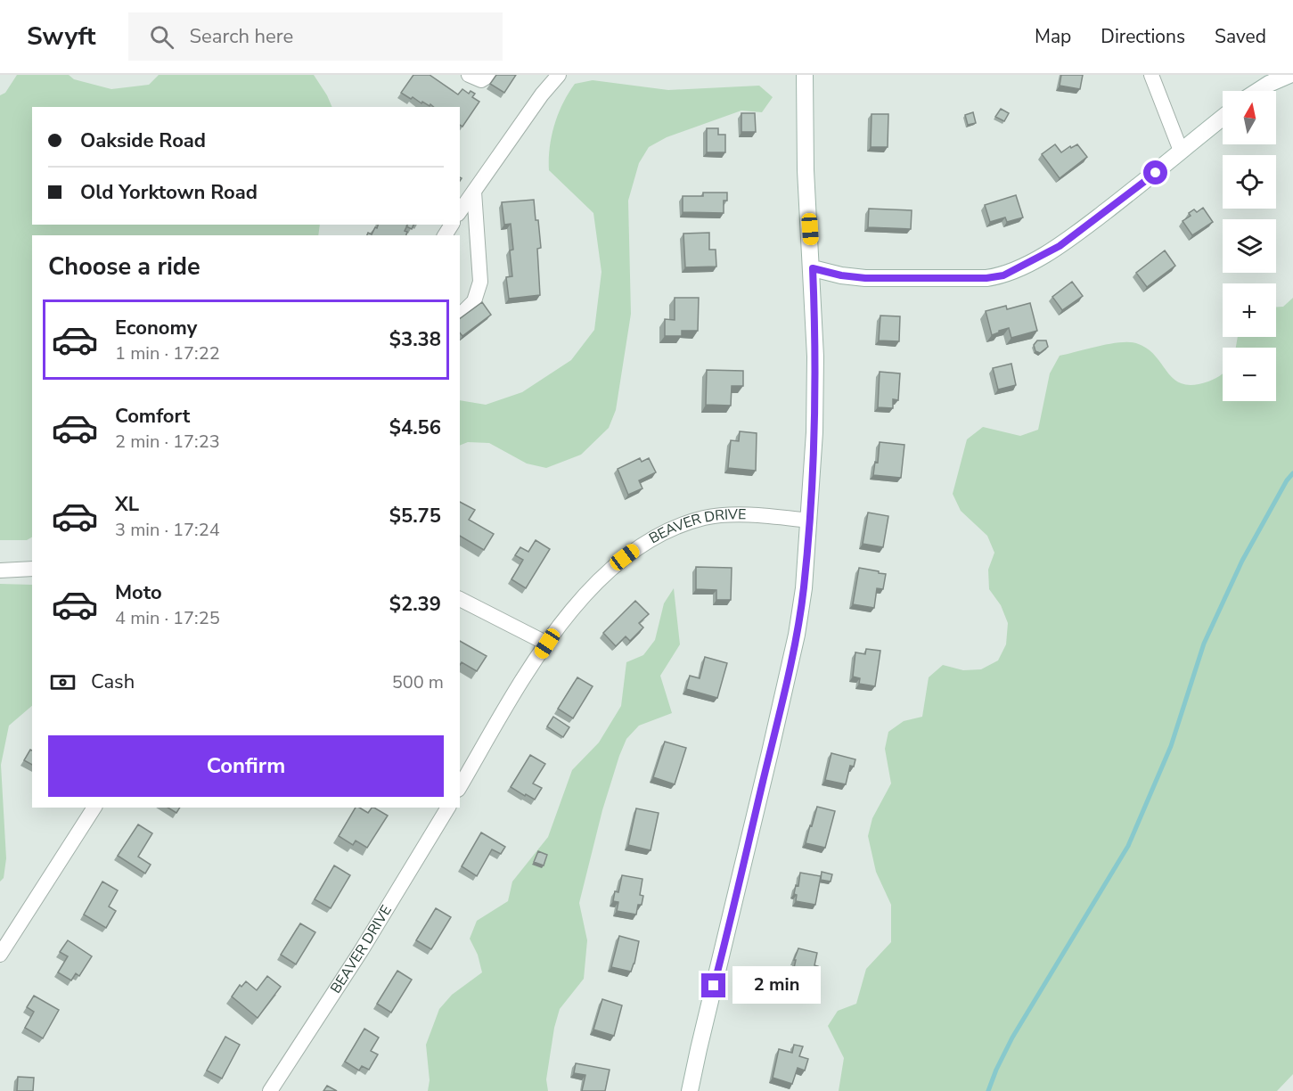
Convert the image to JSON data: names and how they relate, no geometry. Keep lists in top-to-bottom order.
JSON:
{
  "streets": {
    "street": ["BEAVER DRIVE"]
  },
  "north": "top",
  "page": {
    "header": "Swyft",
    "search": "Search here",
    "nav": ["Map", "Directions", "Saved"],
    "map_buttons": ["+", "−"],
    "banner": ["Oakside Road", "Old Yorktown Road"],
    "heading": "Choose a ride",
    "list": [
      {
        "name": "Economy",
        "note": "1 min · 17:22",
        "value": "$3.38"
      },
      {
        "name": "Comfort",
        "note": "2 min · 17:23",
        "value": "$4.56"
      },
      {
        "name": "XL",
        "note": "3 min · 17:24",
        "value": "$5.75"
      },
      {
        "name": "Moto",
        "note": "4 min · 17:25",
        "value": "$2.39"
      }
    ],
    "pay": ["Cash", "500 m"],
    "buttons": "Confirm",
    "bubble": "2 min"
  }
}
